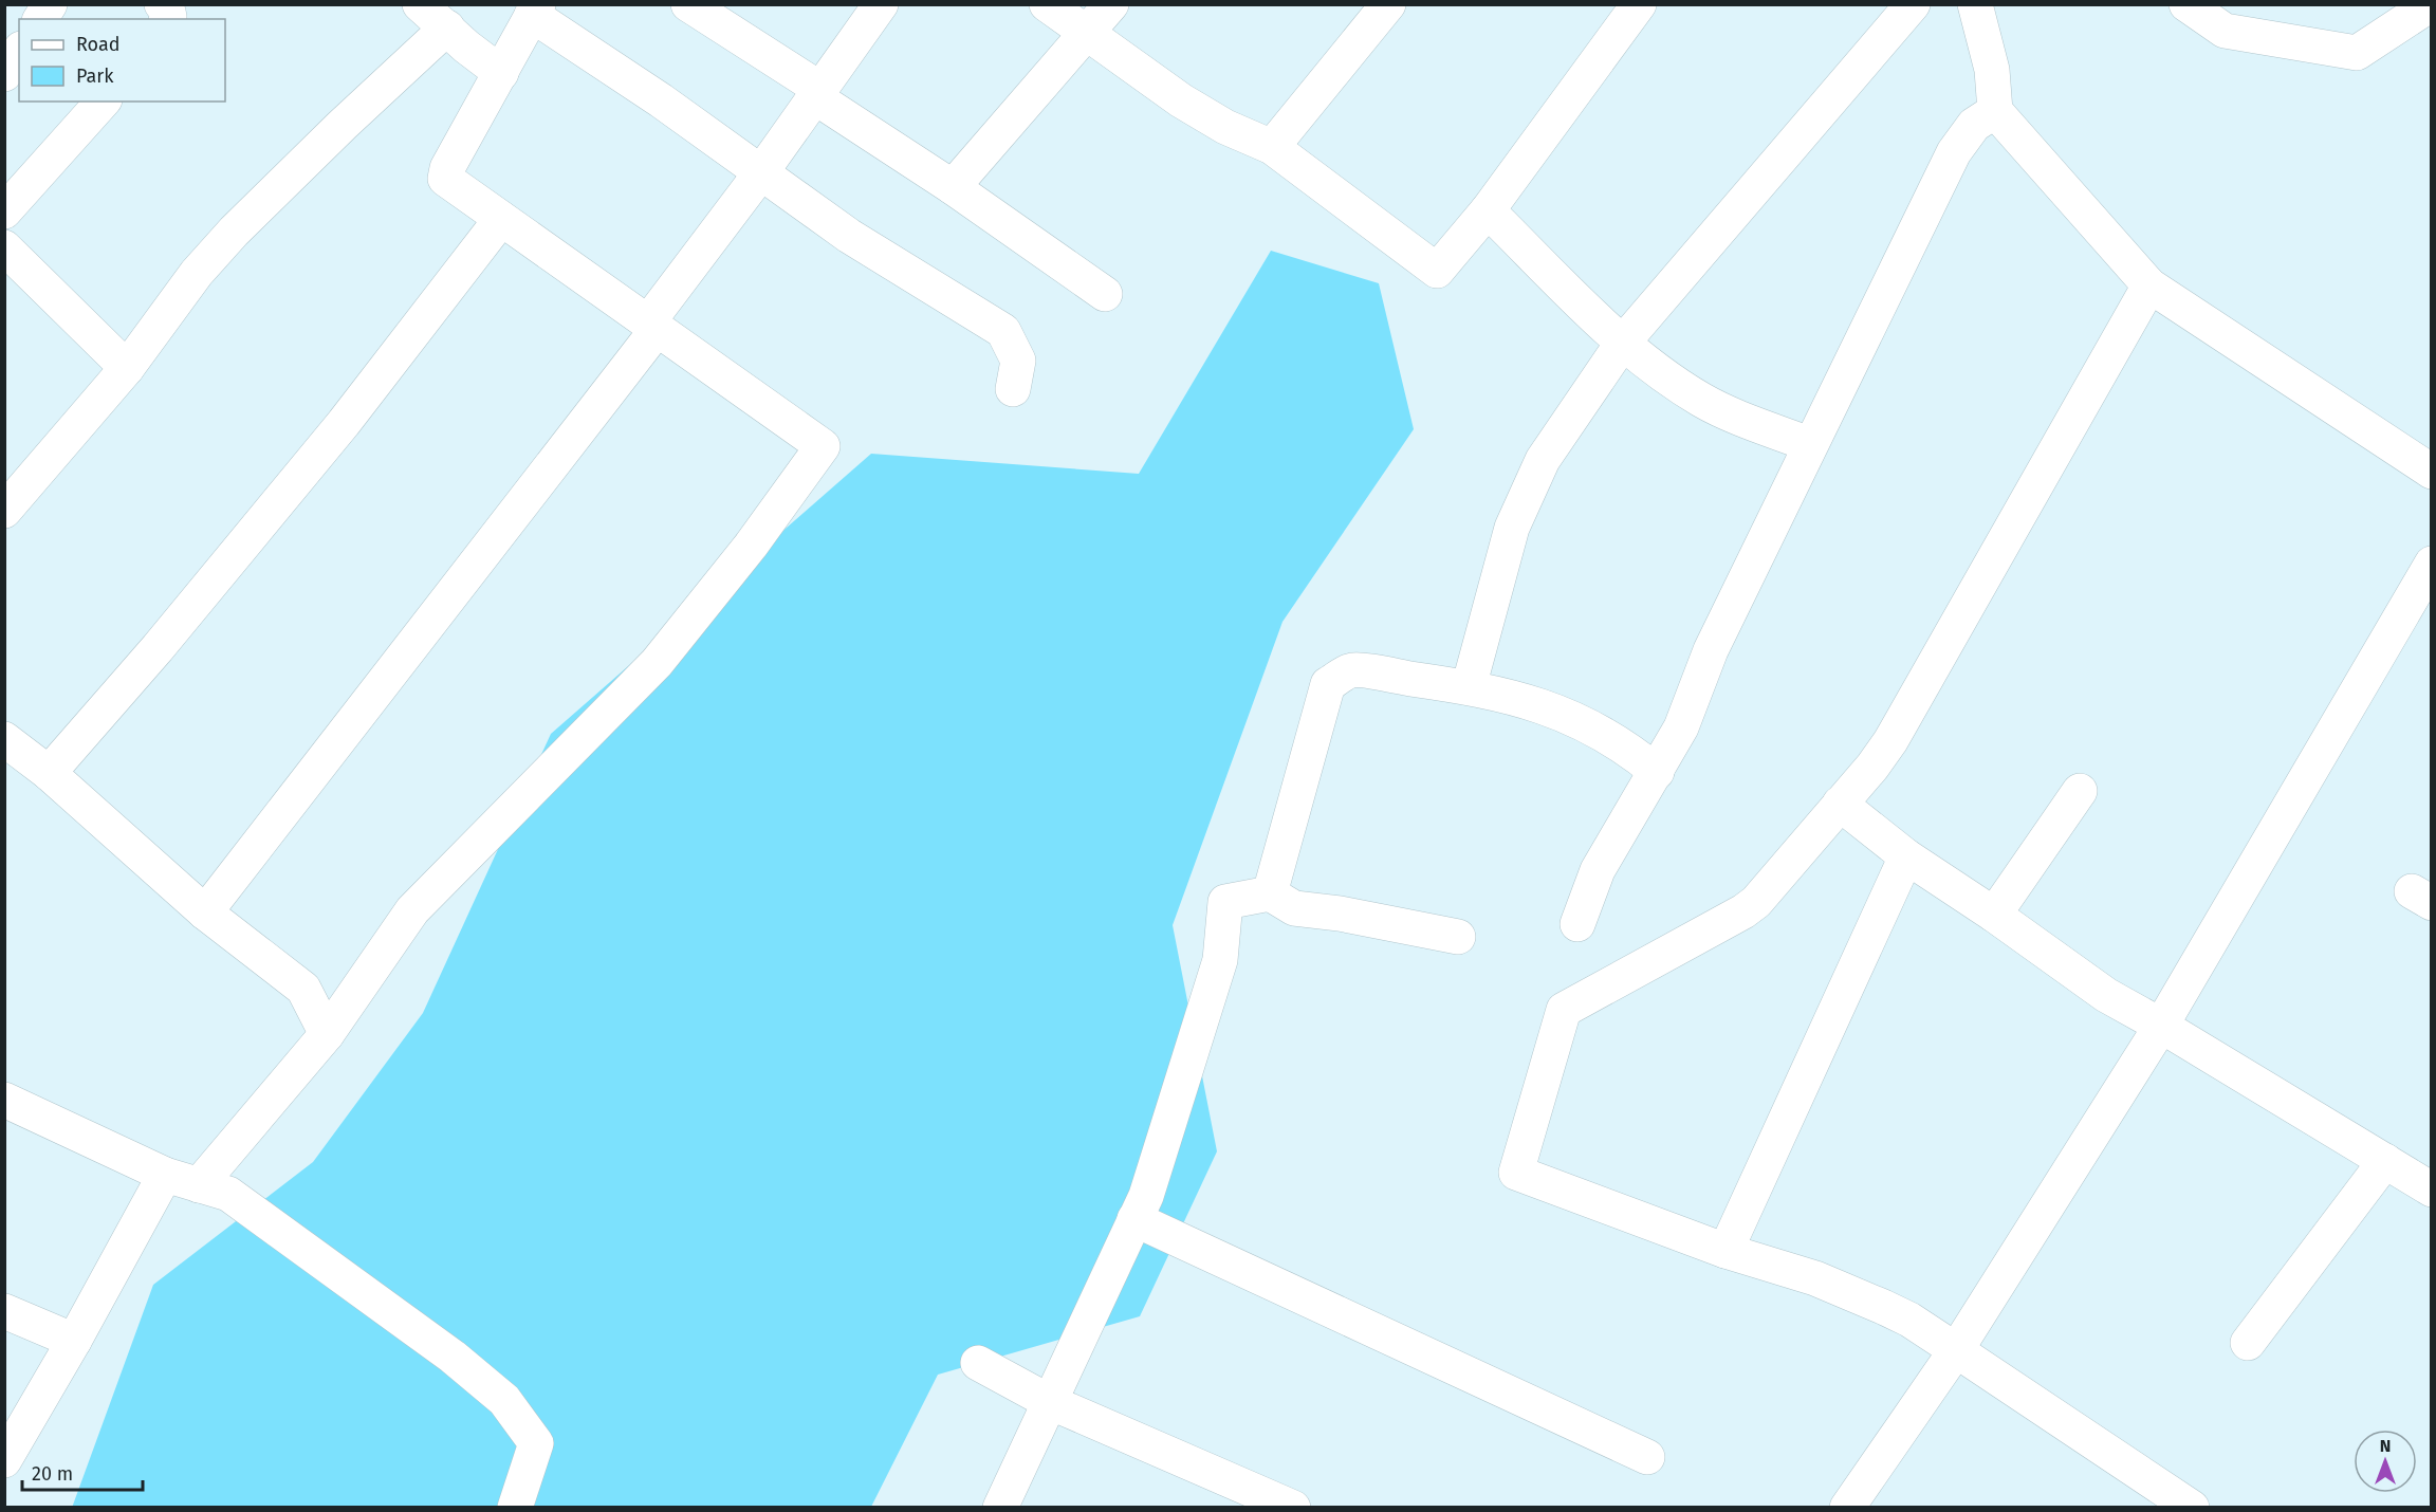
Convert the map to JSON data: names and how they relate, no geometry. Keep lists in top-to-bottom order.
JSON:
{
  "legend": ["Road", "Park"],
  "scale_bar": "20 m",
  "north": "top"
}
